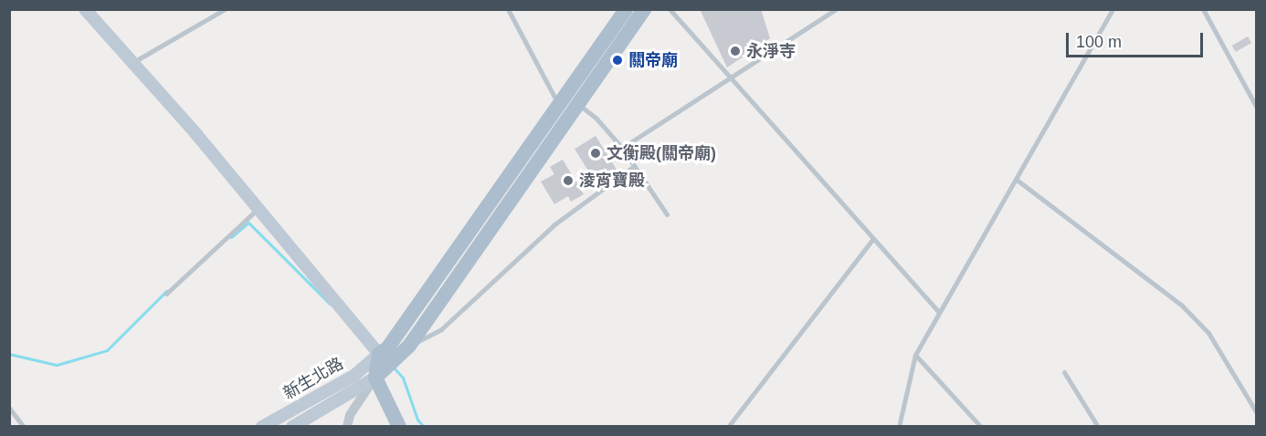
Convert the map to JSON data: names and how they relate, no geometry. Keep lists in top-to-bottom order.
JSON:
{
  "streets": {
    "street": ["新生北路"]
  },
  "places": [
    "永淨寺",
    "關帝廟",
    "文衡殿(關帝廟)",
    "淩宵寶殿"
  ],
  "scale_bar": "100 m"
}
